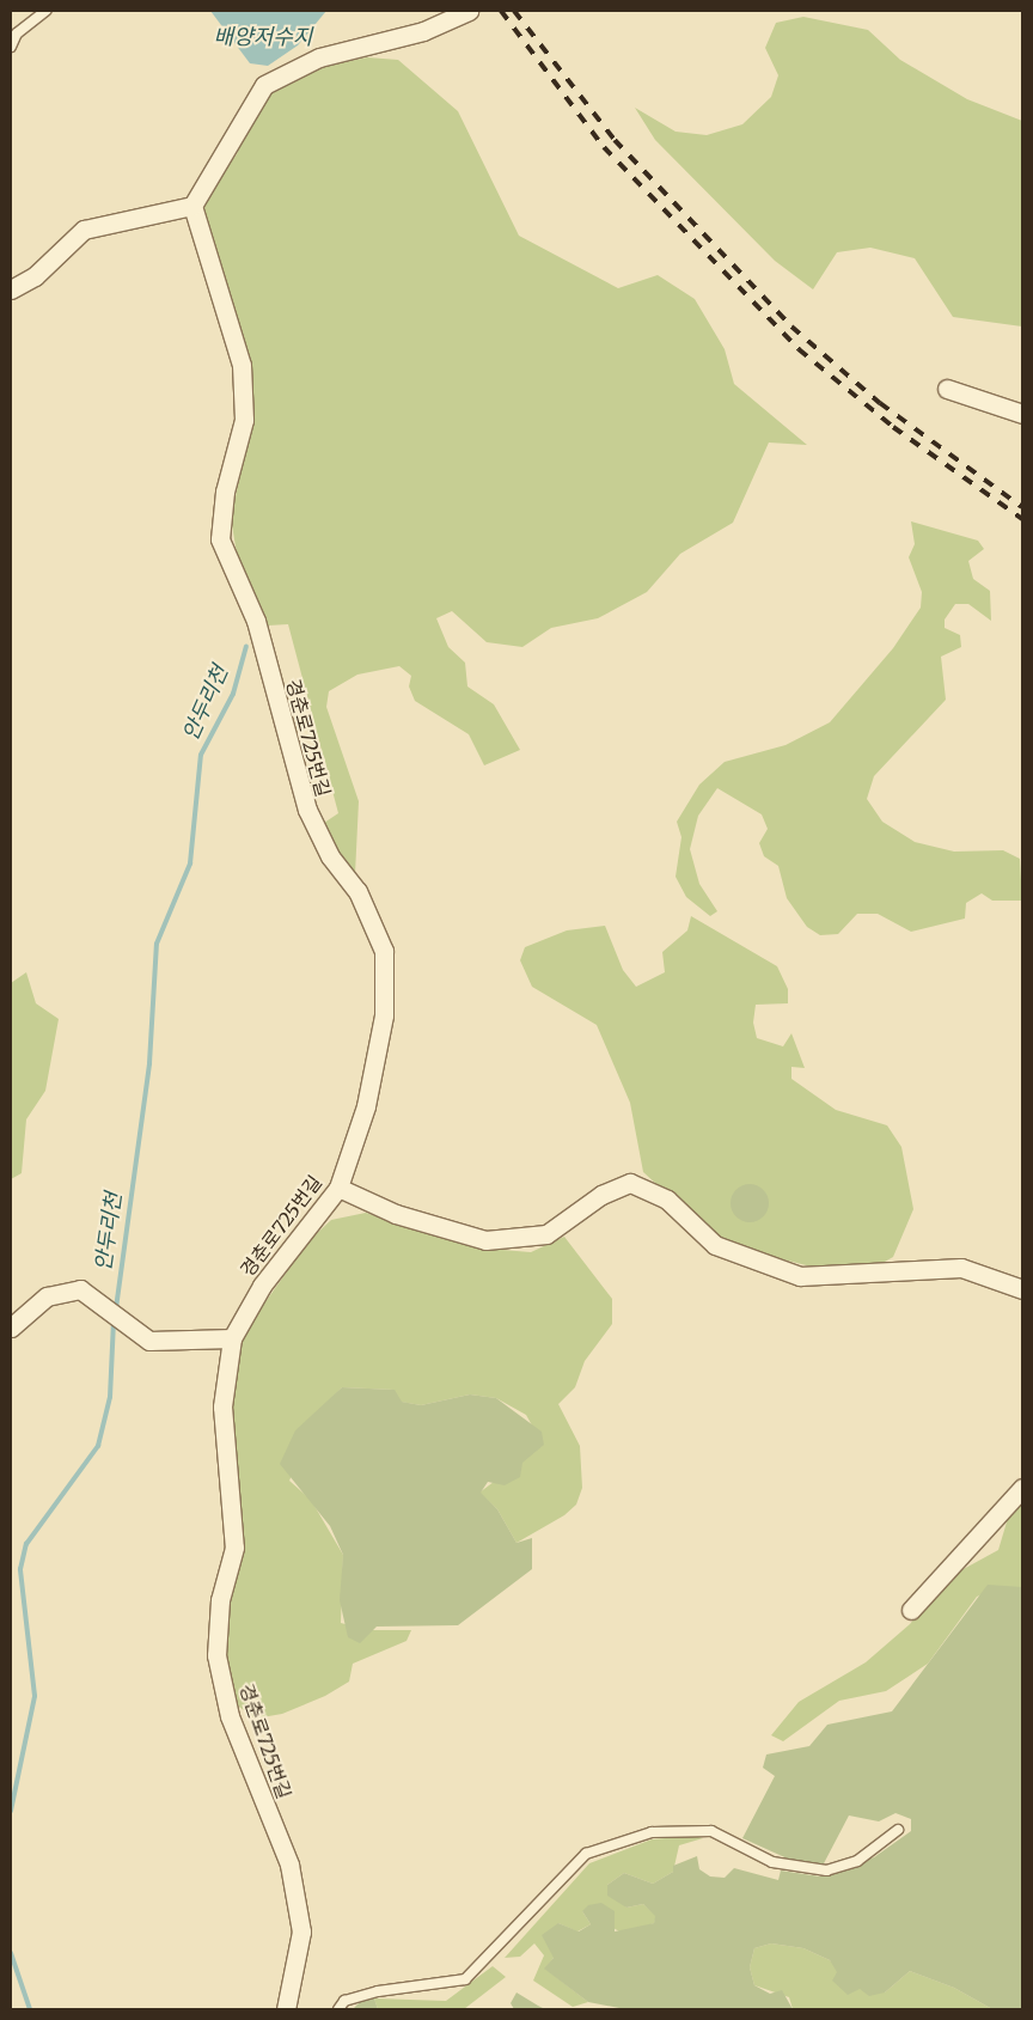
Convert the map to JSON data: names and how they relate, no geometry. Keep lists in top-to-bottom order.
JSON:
{
  "streets": {
    "street": ["경춘로725번길"]
  },
  "water": ["배양저수지", "안두리천"]
}
